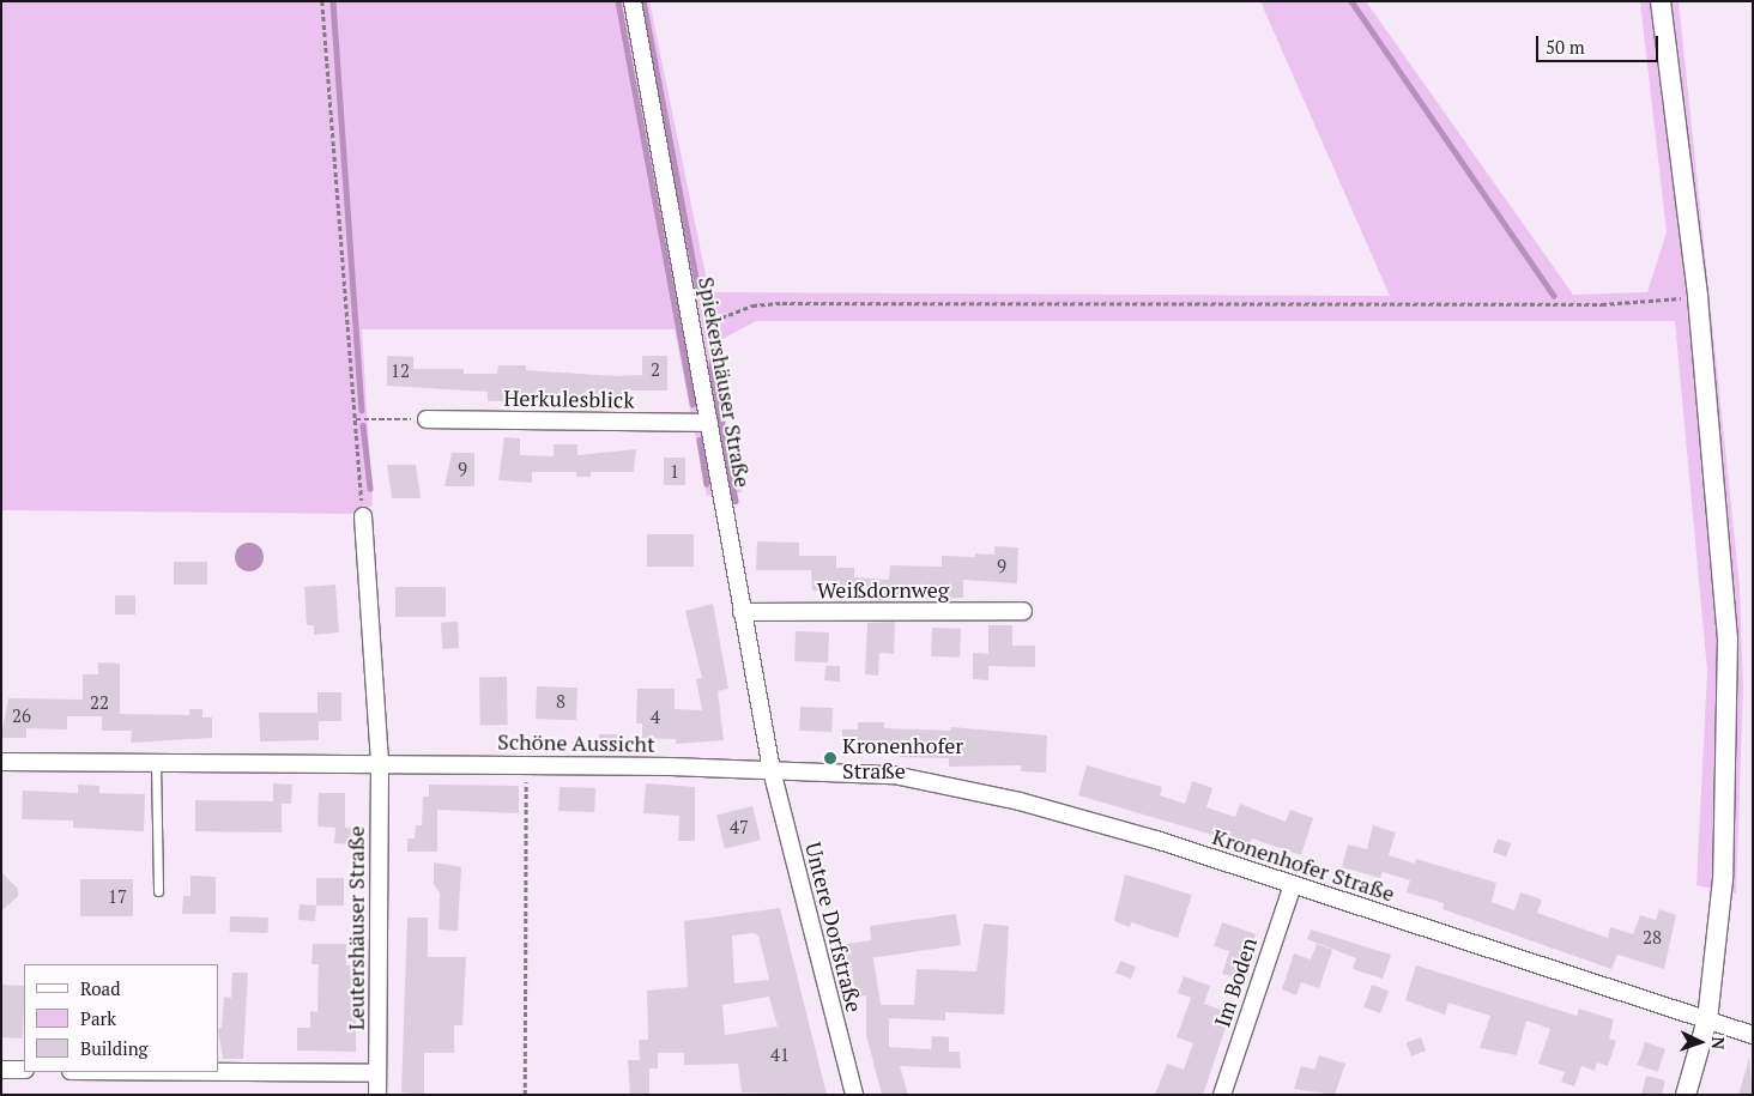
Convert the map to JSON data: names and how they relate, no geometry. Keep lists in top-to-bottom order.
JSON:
{
  "streets": {
    "street": [
      "Spiekershäuser Straße",
      "Herkulesblick",
      "Weißdornweg",
      "Schöne Aussicht",
      "Kronenhofer Straße",
      "Untere Dorfstraße",
      "Leutershäuser Straße",
      "Im Boden"
    ]
  },
  "crossings": [
    ["Spiekershäuser Straße", "Herkulesblick"],
    ["Spiekershäuser Straße", "Weißdornweg"],
    ["Spiekershäuser Straße", "Schöne Aussicht"],
    ["Spiekershäuser Straße", "Kronenhofer Straße"],
    ["Spiekershäuser Straße", "Untere Dorfstraße"],
    ["Schöne Aussicht", "Kronenhofer Straße"],
    ["Schöne Aussicht", "Untere Dorfstraße"],
    ["Schöne Aussicht", "Leutershäuser Straße"],
    ["Kronenhofer Straße", "Untere Dorfstraße"],
    ["Kronenhofer Straße", "Im Boden"]
  ],
  "places": ["Kronenhofer Straße"],
  "house_numbers": [
    "2",
    "12",
    "9",
    "1",
    "9",
    "8",
    "22",
    "26",
    "4",
    "47",
    "17",
    "28",
    "41"
  ],
  "legend": ["Road", "Park", "Building"],
  "scale_bar": "50 m",
  "north": "right"
}
